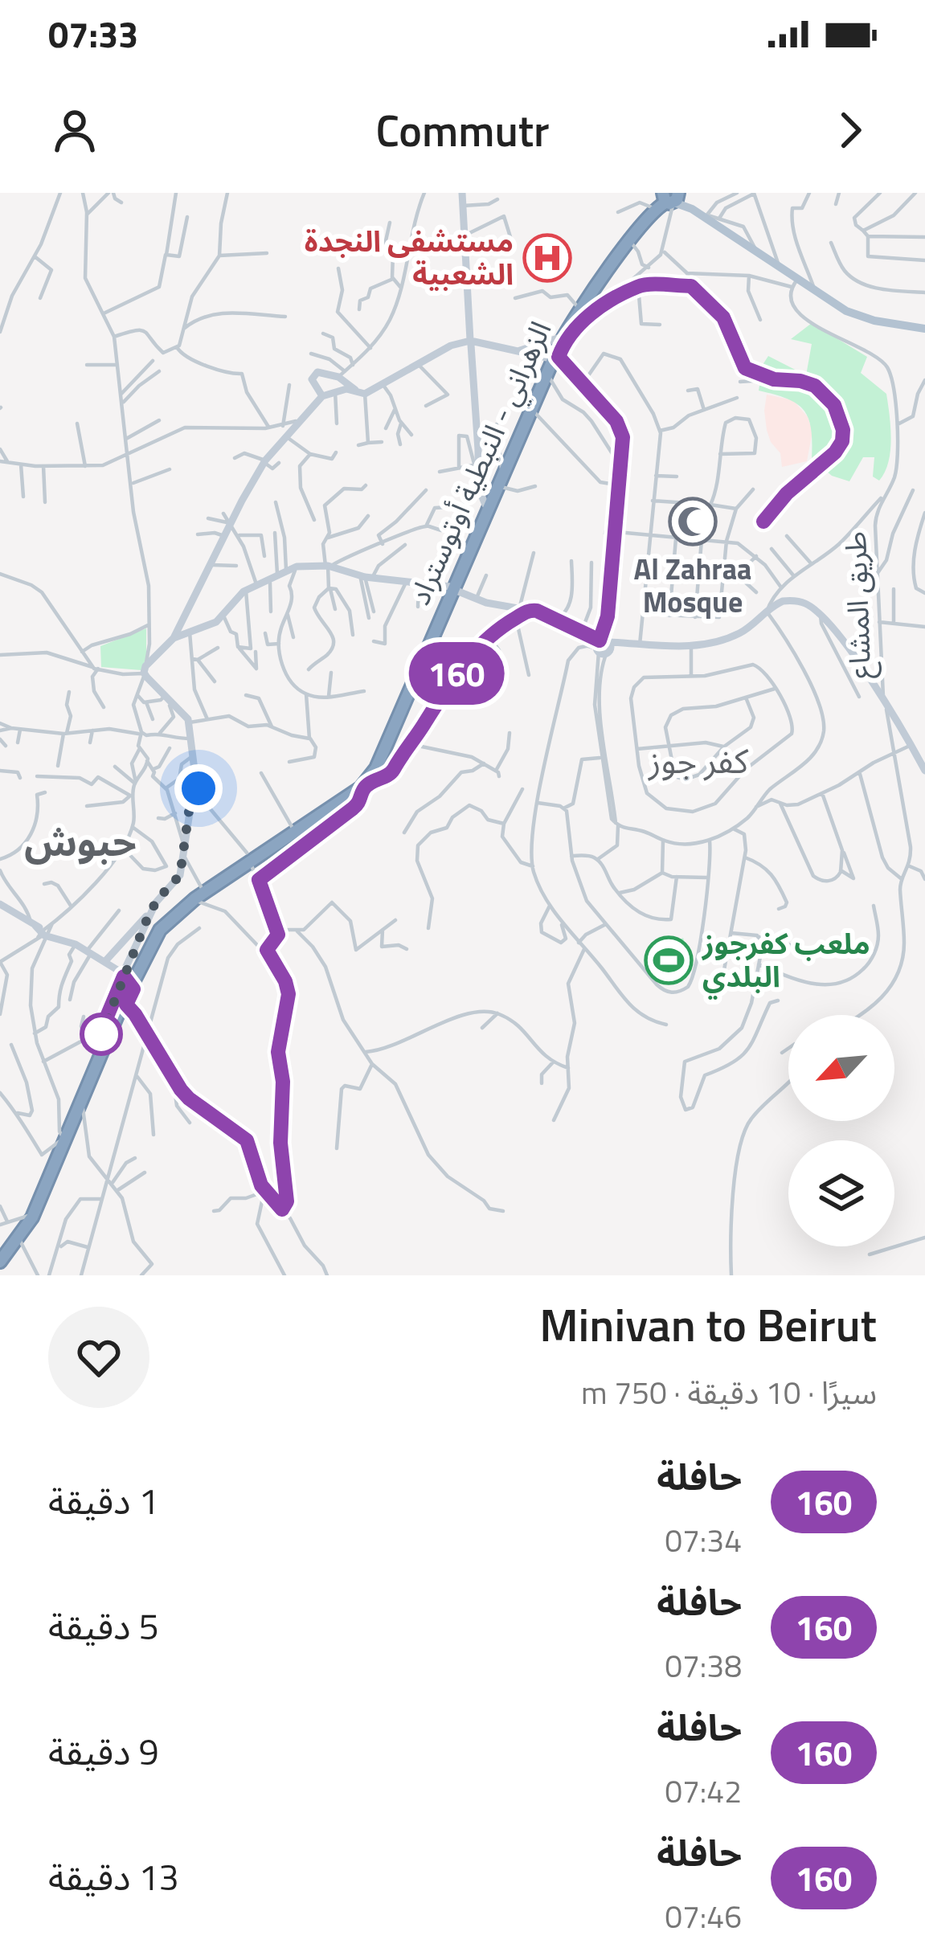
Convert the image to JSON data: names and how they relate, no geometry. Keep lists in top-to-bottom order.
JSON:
{
  "streets": {
    "highway": ["الزهراني - النبطية أوتوستراد"],
    "street": ["طريق المشاع"]
  },
  "districts": ["كفر جوز", "حبوش"],
  "places": {
    "hospital": ["مستشفى النجدة الشعبية"],
    "mosque": ["Al Zahraa Mosque"],
    "sports": ["ملعب كفرجوز البلدي"]
  },
  "lines": ["bus line 160"],
  "north": "bottom left",
  "page": {
    "status": "07:33",
    "header": "Commutr",
    "on_map": "160",
    "heading": ["Minivan to Beirut", "سيرًا · 10 دقيقة · 750 m"],
    "list": [
      {
        "mark": "160",
        "name": "حافلة",
        "note": "07:34",
        "value": "1 دقيقة"
      },
      {
        "mark": "160",
        "name": "حافلة",
        "note": "07:38",
        "value": "5 دقيقة"
      },
      {
        "mark": "160",
        "name": "حافلة",
        "note": "07:42",
        "value": "9 دقيقة"
      },
      {
        "mark": "160",
        "name": "حافلة",
        "note": "07:46",
        "value": "13 دقيقة"
      }
    ]
  }
}
